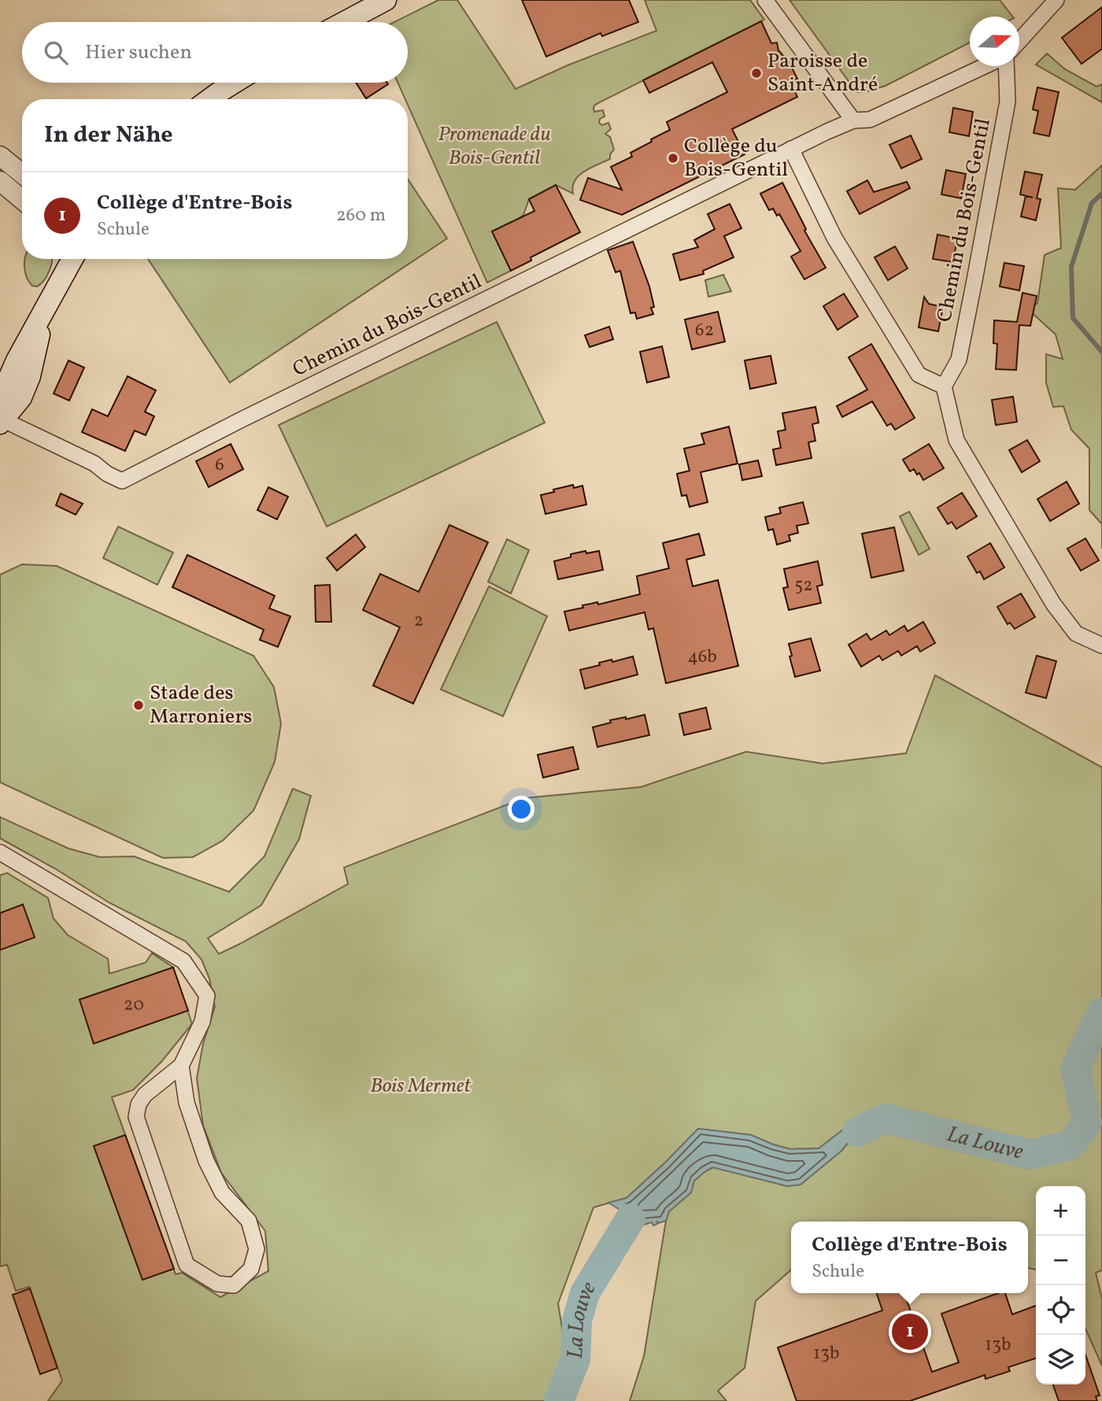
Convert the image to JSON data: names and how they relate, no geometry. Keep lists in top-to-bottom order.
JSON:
{
  "streets": {
    "street": ["Chemin du Bois-Gentil"]
  },
  "water": ["La Louve"],
  "parks": ["Promenade du Bois-Gentil", "Bois Mermet"],
  "places": ["Paroisse de Saint-André", "Collège du Bois-Gentil", "Stade des Marroniers"],
  "house_numbers": [
    "62",
    "6",
    "52",
    "2",
    "46b",
    "20",
    "13b",
    "13b"
  ],
  "north": "right",
  "page": {
    "search": "Hier suchen",
    "heading": "In der Nähe",
    "list": [
      {
        "mark": "1",
        "name": "Collège d'Entre-Bois",
        "note": "Schule",
        "value": "260 m"
      }
    ],
    "map_buttons": ["+", "−"],
    "popup": ["Collège d'Entre-Bois", "Schule"],
    "pins": "1"
  }
}
